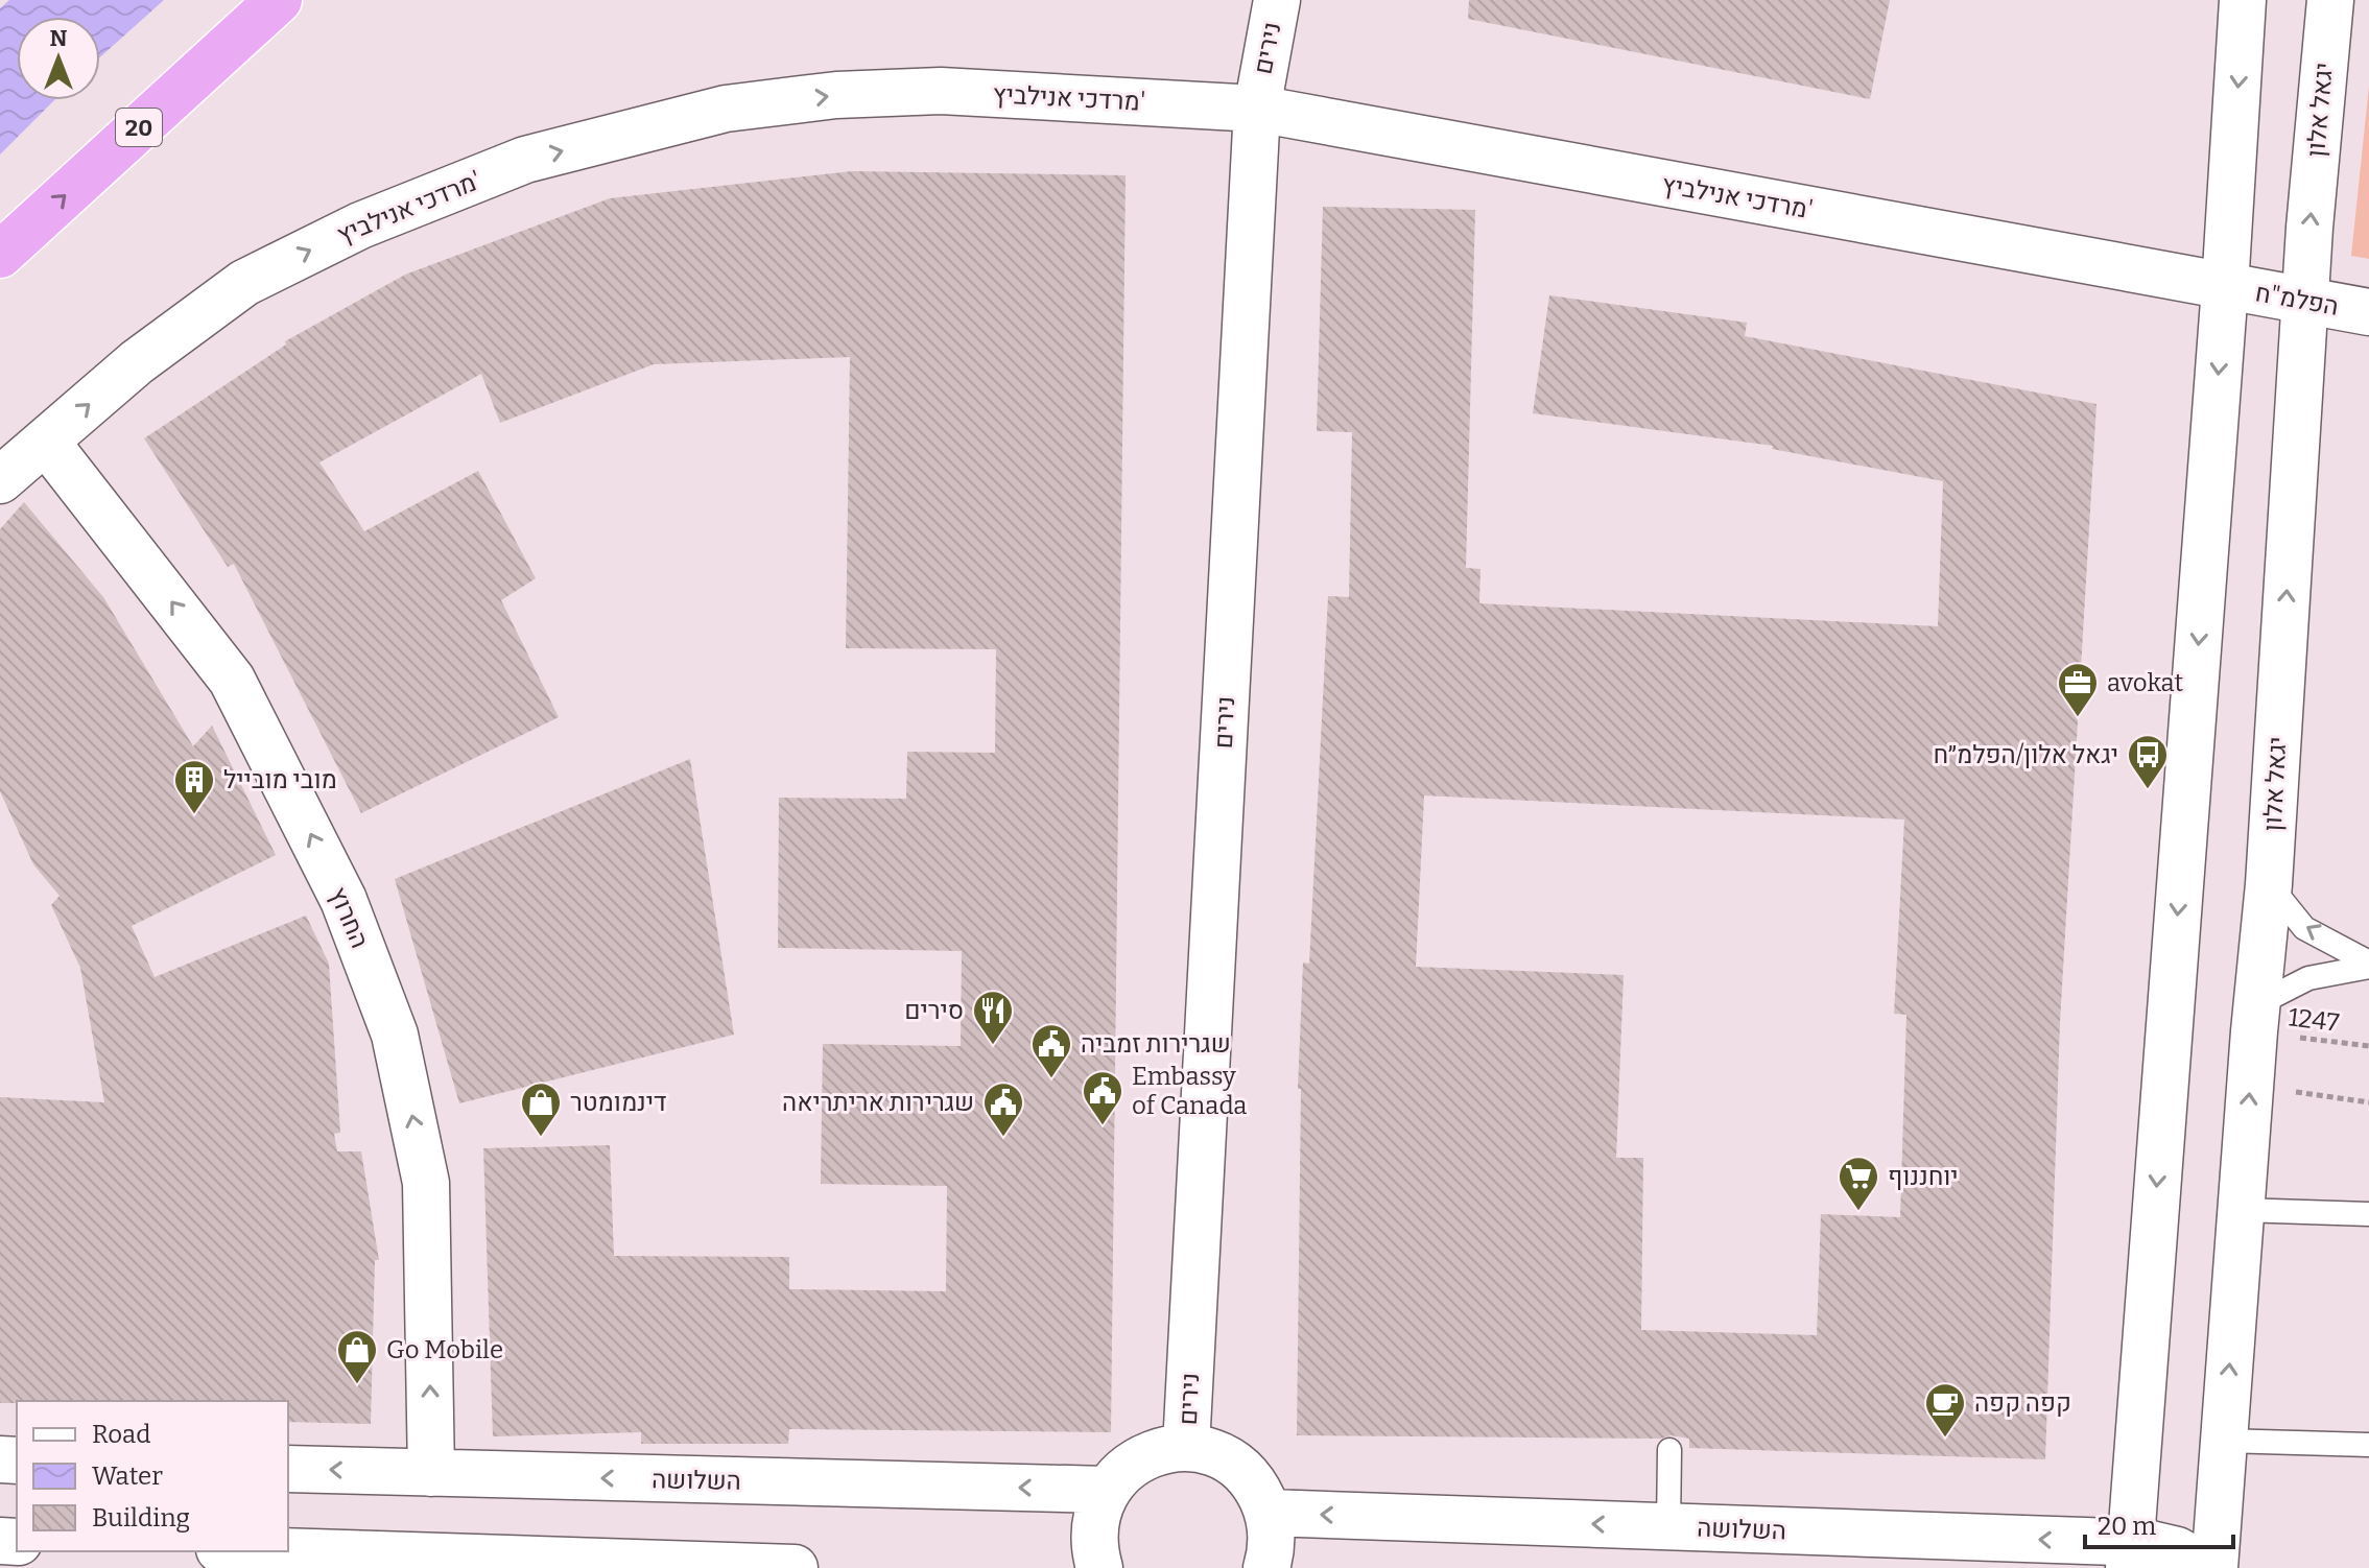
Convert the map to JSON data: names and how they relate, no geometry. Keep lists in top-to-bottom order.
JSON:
{
  "streets": {
    "highway": ["20"],
    "street": [
      "נירים",
      "מרדכי אנילביץ'",
      "יגאל אלון",
      "הפלמ\"ח",
      "החרוץ",
      "השלושה"
    ],
    "path": ["1247"]
  },
  "crossings": [
    ["נירים", "מרדכי אנילביץ'"],
    ["מרדכי אנילביץ'", "הפלמ\"ח"],
    ["מרדכי אנילביץ'", "החרוץ"],
    ["יגאל אלון", "הפלמ\"ח"],
    ["יגאל אלון", "1247"],
    ["יגאל אלון", "השלושה"],
    ["החרוץ", "השלושה"]
  ],
  "one_way": ["מרדכי אנילביץ'", "החרוץ"],
  "places": {
    "office": ["avokat"],
    "bus stop": ["יגאל אלון/הפלמ״ח"],
    "building": ["מובי מובייל"],
    "restaurant": ["סירים"],
    "public building": ["שגרירות זמביה", "Embassy of Canada", "שגרירות אריתריאה"],
    "shop": ["דינמומטר", "Go Mobile"],
    "supermarket": ["יוחננוף"],
    "cafe": ["קפה קפה"]
  },
  "legend": ["Road", "Water", "Building"],
  "scale_bar": "20 m",
  "north": "top"
}
